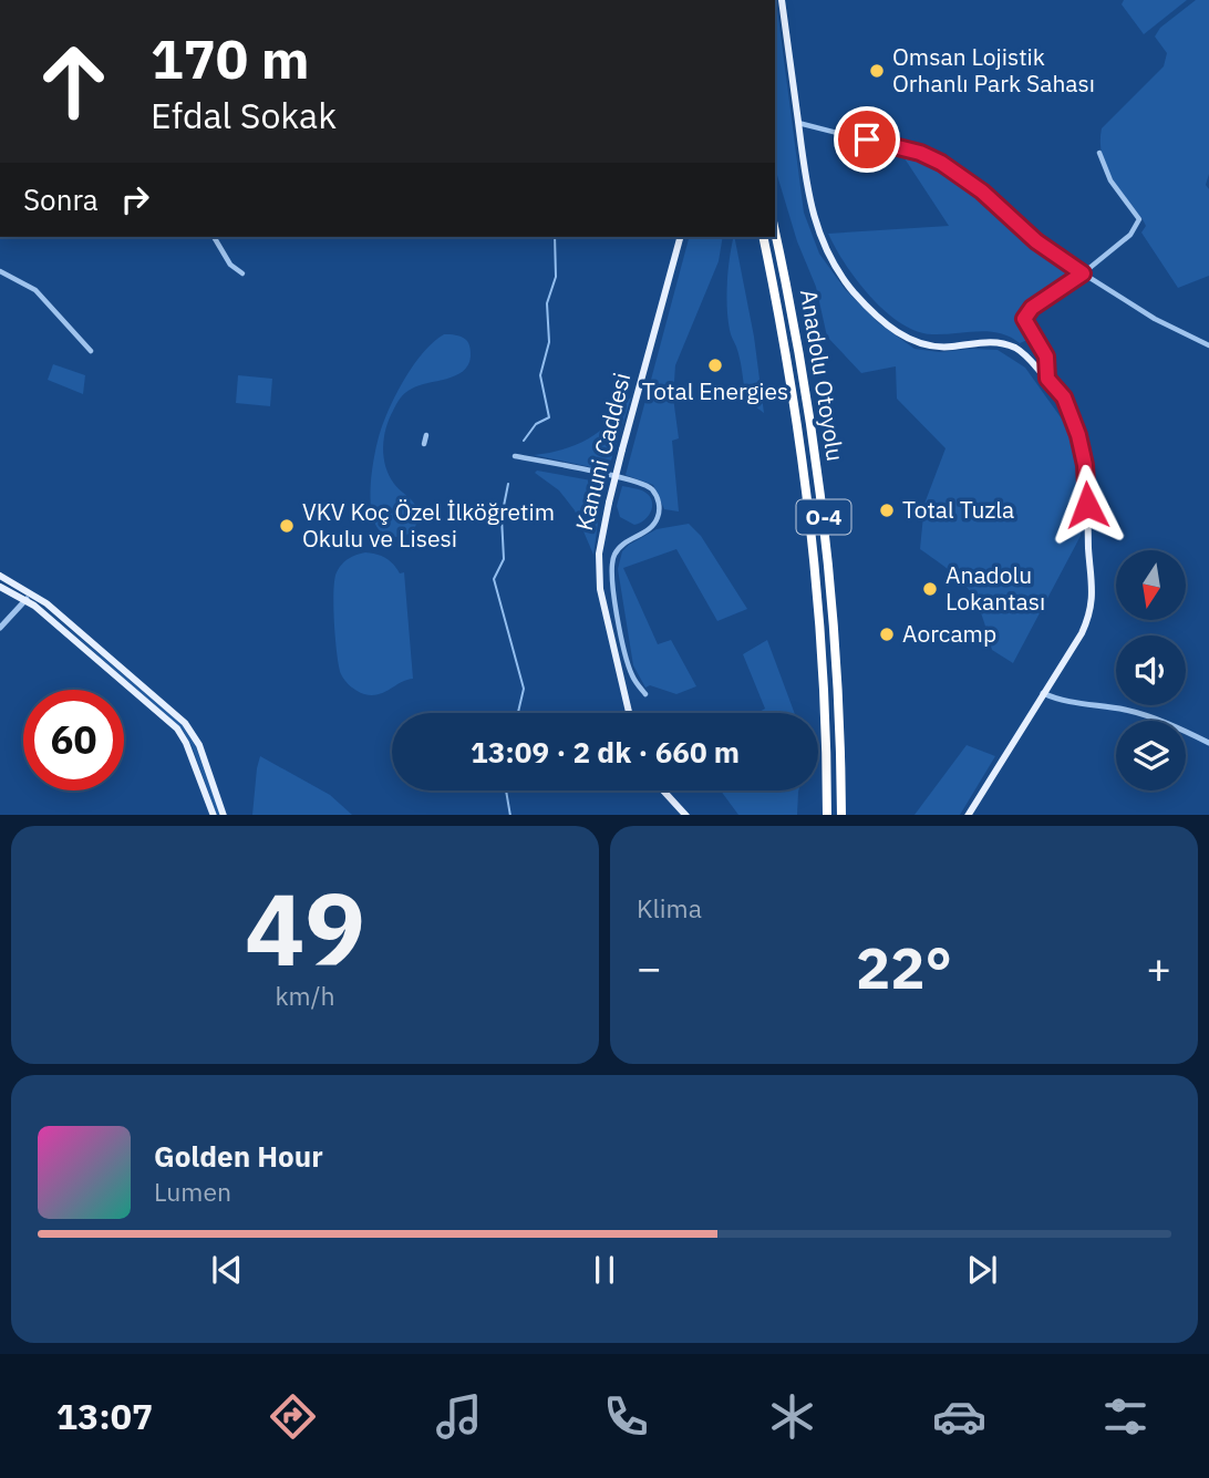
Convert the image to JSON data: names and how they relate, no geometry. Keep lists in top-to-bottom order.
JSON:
{
  "streets": {
    "highway": ["Anadolu Otoyolu", "O-4"],
    "main road": ["Kanuni Caddesi"]
  },
  "places": [
    "Omsan Lojistik Orhanlı Park Sahası",
    "Total Energies",
    "Total Tuzla",
    "VKV Koç Özel İlköğretim Okulu ve Lisesi",
    "Anadolu Lokantası",
    "Aorcamp"
  ],
  "north": "bottom",
  "page": {
    "turn": ["170 m", "Efdal Sokak"],
    "then": "Sonra",
    "limit": "60",
    "trip": "13:09 · 2 dk · 660 m",
    "tile": [
      ["49", "km/h"],
      "Klima"
    ],
    "heat": ["−", "22°", "+"],
    "song": ["Golden Hour", "Lumen"],
    "tabs": "13:07"
  }
}
